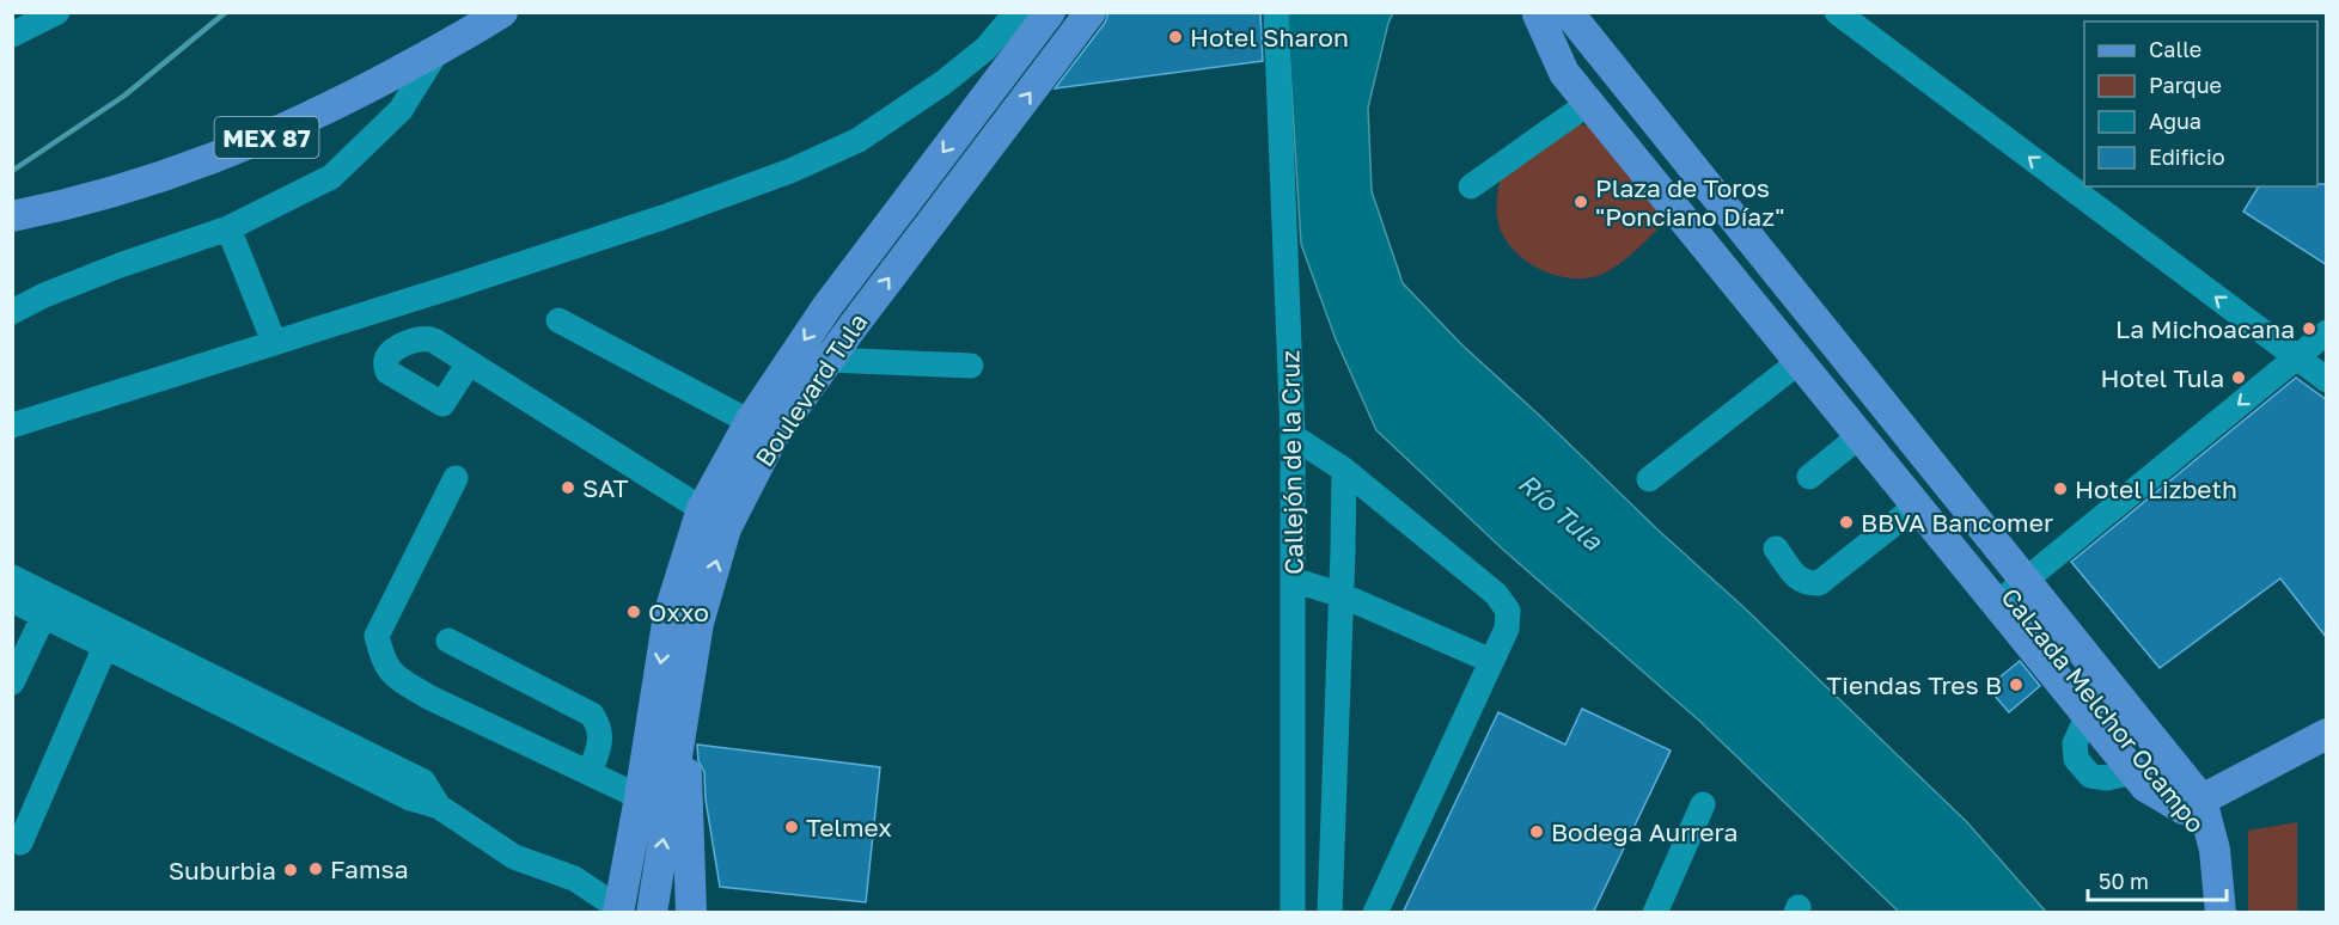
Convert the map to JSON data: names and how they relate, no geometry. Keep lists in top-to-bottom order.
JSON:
{
  "streets": {
    "main road": ["MEX 87", "Boulevard Tula", "Calzada Melchor Ocampo"],
    "street": ["Callejón de la Cruz"]
  },
  "water": ["Río Tula"],
  "places": [
    "Hotel Sharon",
    "Plaza de Toros \"Ponciano Díaz\"",
    "La Michoacana",
    "Hotel Tula",
    "SAT",
    "Hotel Lizbeth",
    "BBVA Bancomer",
    "Oxxo",
    "Tiendas Tres B",
    "Telmex",
    "Bodega Aurrera",
    "Famsa",
    "Suburbia"
  ],
  "legend": [
    "Calle",
    "Parque",
    "Agua",
    "Edificio"
  ],
  "scale_bar": "50 m"
}
